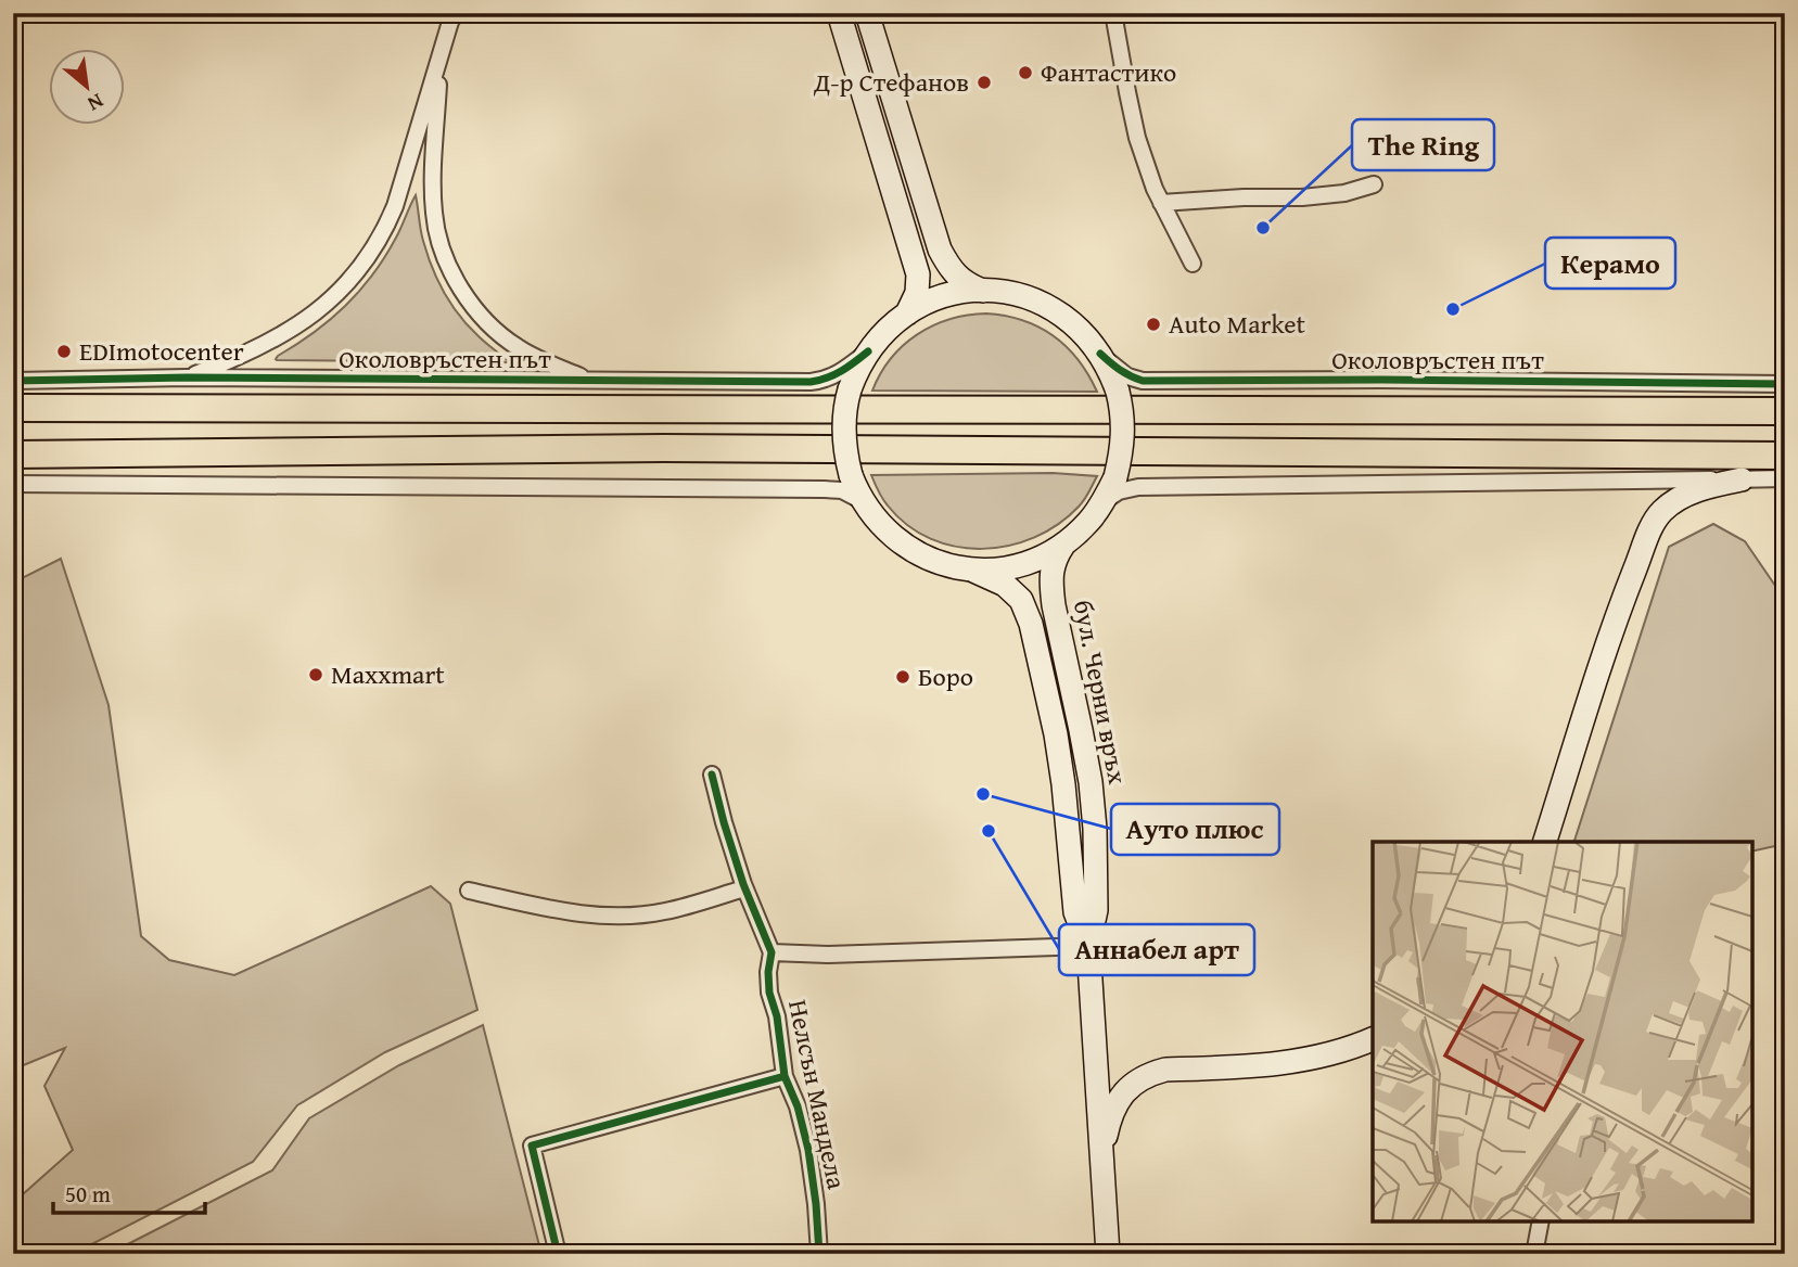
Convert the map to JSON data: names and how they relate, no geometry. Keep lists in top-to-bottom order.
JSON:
{
  "streets": {
    "highway": ["Околовръстен път"],
    "main road": ["бул. Черни връх"],
    "street": ["Нелсън Мандела"]
  },
  "places": [
    "Фантастико",
    "Д-р Стефанов",
    "The Ring",
    "Керамо",
    "Auto Market",
    "EDImotocenter",
    "Maxxmart",
    "Боро",
    "Ауто плюс",
    "Аннабел арт"
  ],
  "scale_bar": "50 m",
  "north": "bottom right"
}
